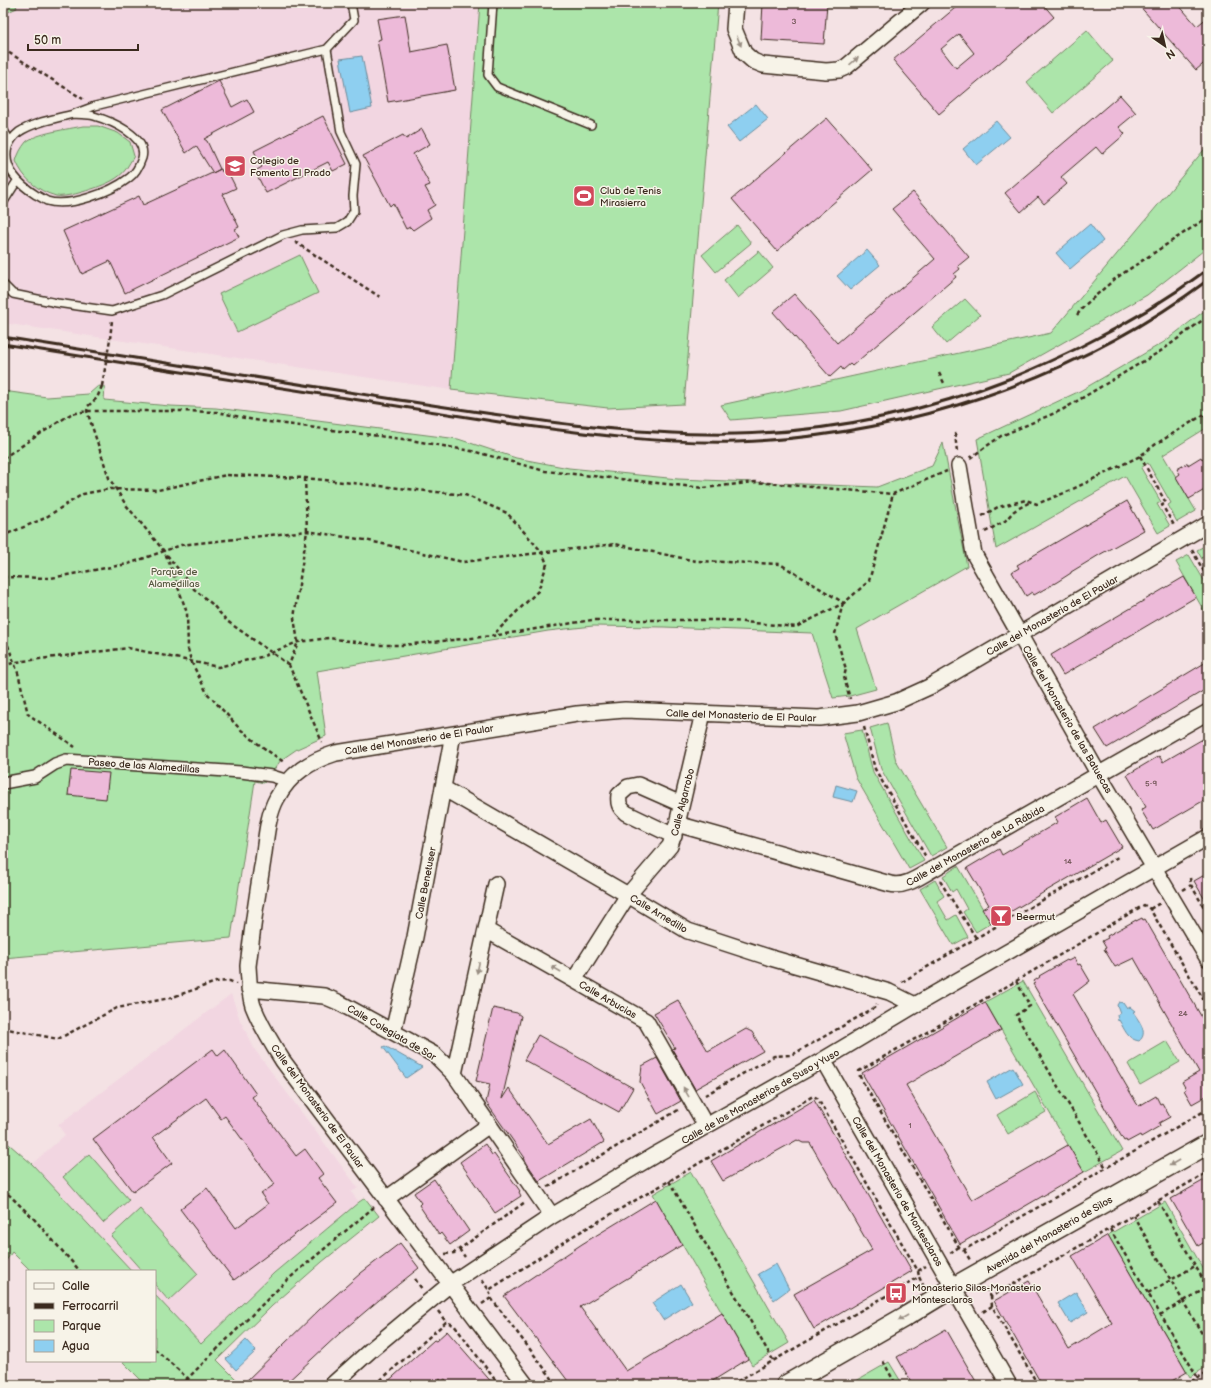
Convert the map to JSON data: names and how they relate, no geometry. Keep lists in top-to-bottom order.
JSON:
{
  "streets": {
    "street": [
      "Calle del Monasterio de El Paular",
      "Calle del Monasterio de las Batuecas",
      "Paseo de las Alamedillas",
      "Calle Algarrobo",
      "Calle del Monasterio de La Rábida",
      "Calle Benetuser",
      "Calle Arnedillo",
      "Calle Arbucias",
      "Calle Colegiata de Sar",
      "Calle de los Monasterios de Suso y Yuso",
      "Calle del Monasterio de Montesclaros",
      "Avenida del Monasterio de Silos"
    ]
  },
  "crossings": [
    ["Calle del Monasterio de El Paular", "Calle del Monasterio de las Batuecas"],
    ["Calle del Monasterio de El Paular", "Paseo de las Alamedillas"],
    ["Calle del Monasterio de El Paular", "Calle Algarrobo"],
    ["Calle del Monasterio de El Paular", "Calle Benetuser"],
    ["Calle del Monasterio de El Paular", "Calle Colegiata de Sar"],
    ["Calle del Monasterio de El Paular", "Calle de los Monasterios de Suso y Yuso"],
    ["Calle del Monasterio de las Batuecas", "Calle del Monasterio de La Rábida"],
    ["Calle del Monasterio de las Batuecas", "Calle de los Monasterios de Suso y Yuso"],
    ["Calle Algarrobo", "Calle del Monasterio de La Rábida"],
    ["Calle Algarrobo", "Calle Arnedillo"],
    ["Calle Algarrobo", "Calle Arbucias"],
    ["Calle Benetuser", "Calle Arnedillo"],
    ["Calle Benetuser", "Calle Colegiata de Sar"],
    ["Calle Arnedillo", "Calle de los Monasterios de Suso y Yuso"],
    ["Calle Arbucias", "Calle de los Monasterios de Suso y Yuso"],
    ["Calle Colegiata de Sar", "Calle de los Monasterios de Suso y Yuso"],
    ["Calle de los Monasterios de Suso y Yuso", "Calle del Monasterio de Montesclaros"],
    ["Calle del Monasterio de Montesclaros", "Avenida del Monasterio de Silos"]
  ],
  "one_way": ["Calle Arbucias", "Avenida del Monasterio de Silos"],
  "parks": ["Parque de Alamedillas"],
  "places": {
    "school or university": ["Colegio de Fomento El Prado"],
    "sports": ["Club de Tenis Mirasierra"],
    "bar": ["Beermut"],
    "bus stop": ["Monasterio Silos-Monasterio Montesclaros"]
  },
  "house_numbers": [
    "3",
    "5-9",
    "14",
    "24",
    "1"
  ],
  "legend": [
    "Calle",
    "Ferrocarril",
    "Parque",
    "Agua"
  ],
  "scale_bar": "50 m",
  "north": "bottom right"
}
